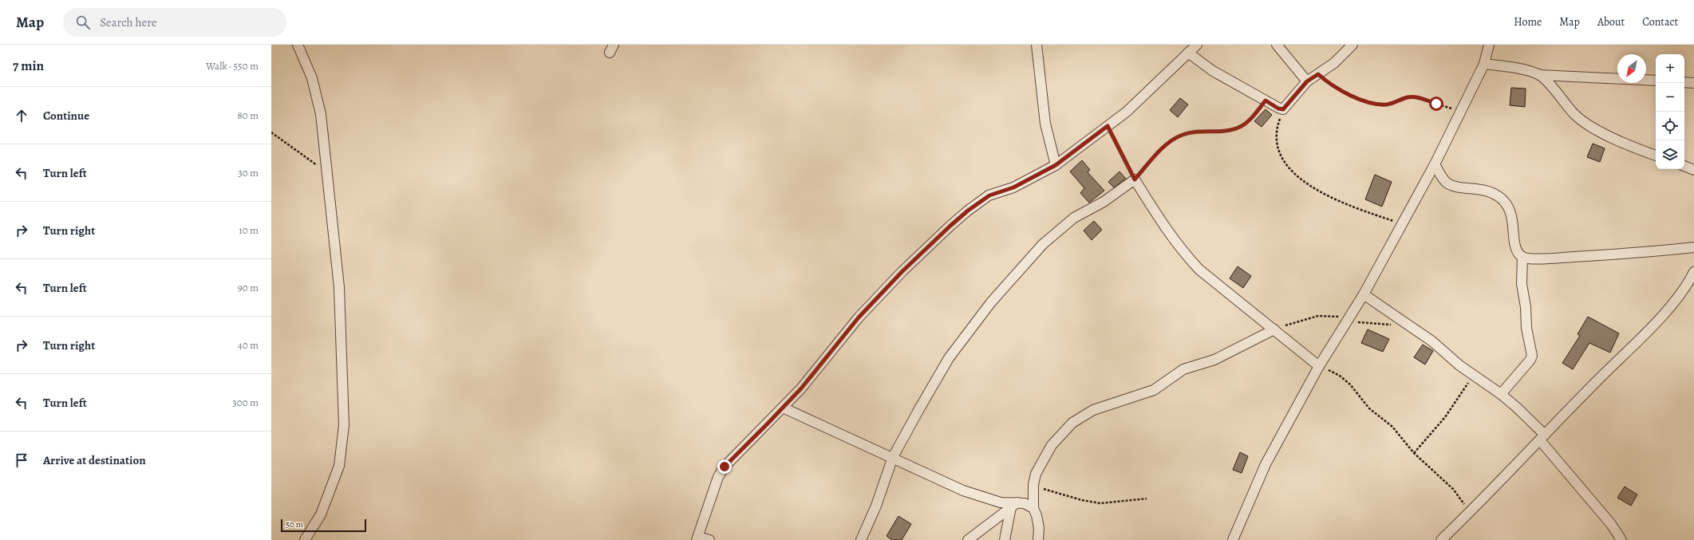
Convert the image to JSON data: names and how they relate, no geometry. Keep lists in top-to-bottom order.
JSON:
{
  "scale_bar": "50 m",
  "north": "bottom left",
  "page": {
    "header": "Map",
    "search": "Search here",
    "nav": [
      "Home",
      "Map",
      "About",
      "Contact"
    ],
    "heading": ["7 min", "Walk · 550 m"],
    "map_buttons": ["+", "−"],
    "list": [
      ["Continue", "80 m"],
      ["Turn left", "30 m"],
      ["Turn right", "10 m"],
      ["Turn left", "90 m"],
      ["Turn right", "40 m"],
      ["Turn left", "300 m"],
      "Arrive at destination"
    ],
    "scale": "50 m"
  }
}
